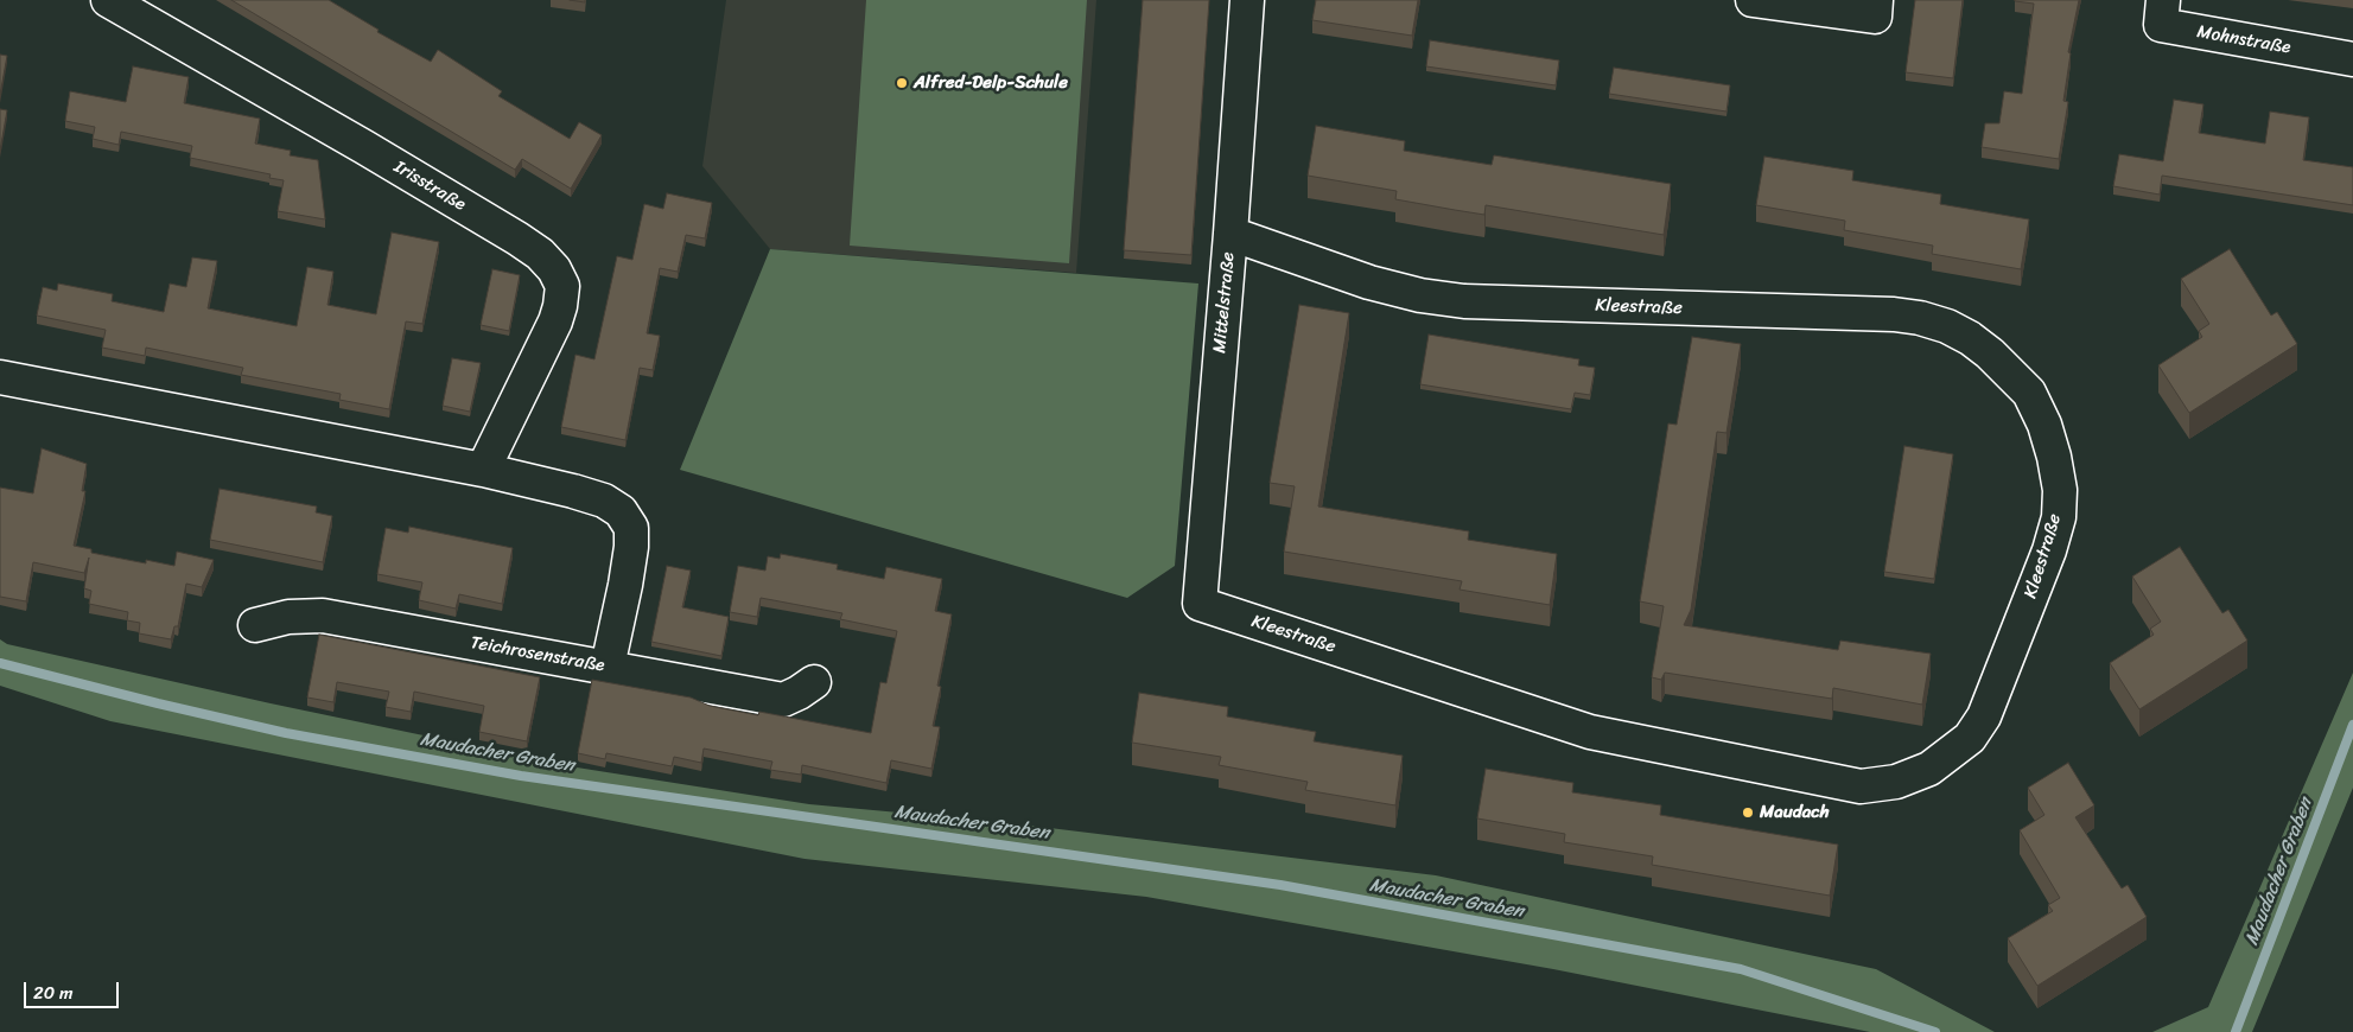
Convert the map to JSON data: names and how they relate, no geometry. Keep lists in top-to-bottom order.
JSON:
{
  "streets": {
    "street": [
      "Mohnstraße",
      "Irisstraße",
      "Mittelstraße",
      "Kleestraße",
      "Teichrosenstraße"
    ]
  },
  "crossings": [
    ["Mittelstraße", "Kleestraße"]
  ],
  "water": ["Maudacher Graben"],
  "places": ["Alfred-Delp-Schule", "Maudach"],
  "scale_bar": "20 m"
}
